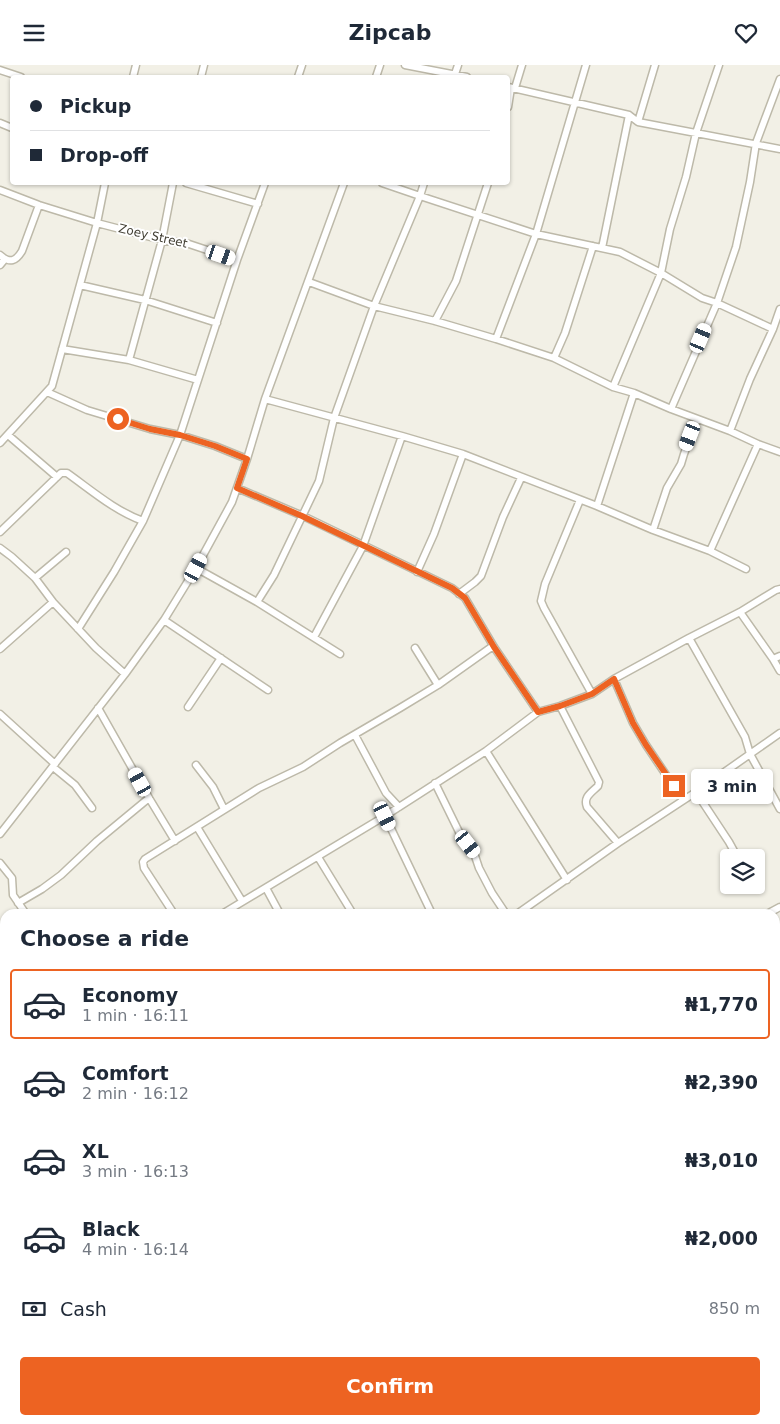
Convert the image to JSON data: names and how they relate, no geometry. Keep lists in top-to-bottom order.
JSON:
{
  "streets": {
    "street": ["Zoey Street"]
  },
  "page": {
    "header": "Zipcab",
    "banner": ["Pickup", "Drop-off"],
    "bubble": "3 min",
    "heading": "Choose a ride",
    "list": [
      {
        "name": "Economy",
        "note": "1 min · 16:11",
        "value": "₦1,770"
      },
      {
        "name": "Comfort",
        "note": "2 min · 16:12",
        "value": "₦2,390"
      },
      {
        "name": "XL",
        "note": "3 min · 16:13",
        "value": "₦3,010"
      },
      {
        "name": "Black",
        "note": "4 min · 16:14",
        "value": "₦2,000"
      }
    ],
    "pay": ["Cash", "850 m"],
    "buttons": "Confirm"
  }
}
